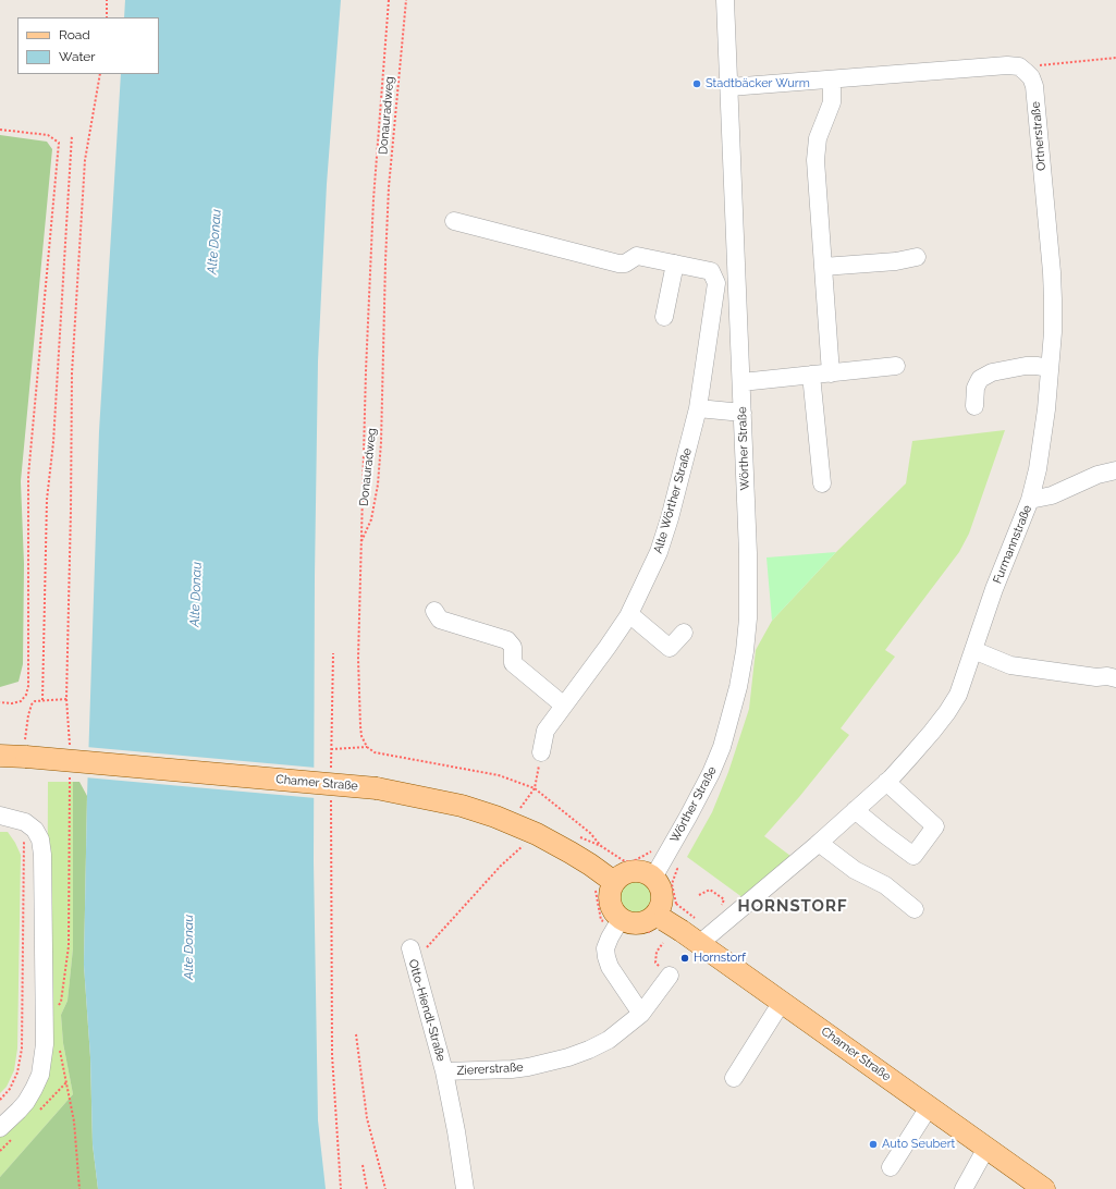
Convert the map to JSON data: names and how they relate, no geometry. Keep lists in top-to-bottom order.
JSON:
{
  "streets": {
    "main road": ["Chamer Straße"],
    "street": [
      "Ortnerstraße",
      "Wörther Straße",
      "Alte Wörther Straße",
      "Furmannstraße",
      "Otto-Hiendl-Straße",
      "Ziererstraße"
    ],
    "path": ["Donauradweg"]
  },
  "crossings": [
    ["Ortnerstraße", "Furmannstraße"],
    ["Furmannstraße", "Chamer Straße"],
    ["Otto-Hiendl-Straße", "Ziererstraße"]
  ],
  "districts": ["HORNSTORF"],
  "water": ["Alte Donau"],
  "places": ["Stadtbäcker Wurm", "Hornstorf", "Auto Seubert"],
  "legend": ["Road", "Water"]
}
